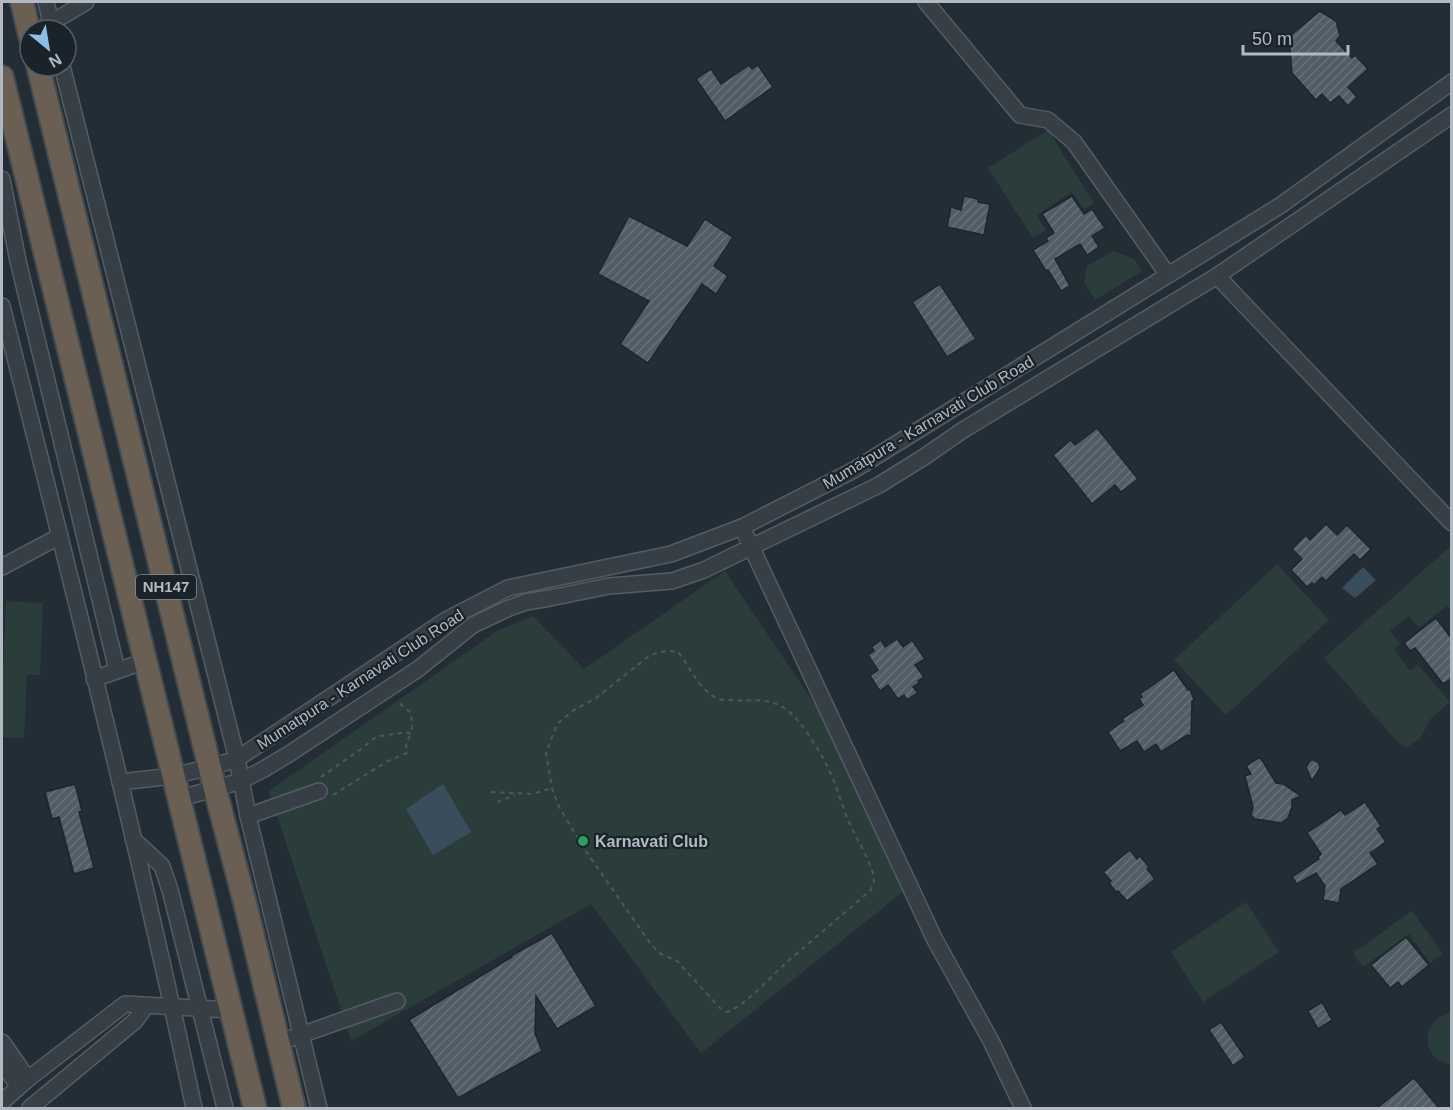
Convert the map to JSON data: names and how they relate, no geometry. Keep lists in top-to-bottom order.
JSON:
{
  "streets": {
    "highway": ["NH147"],
    "street": ["Mumatpura - Karnavati Club Road"]
  },
  "crossings": [
    ["Mumatpura - Karnavati Club Road", "NH147"]
  ],
  "places": ["Karnavati Club"],
  "scale_bar": "50 m",
  "north": "bottom right"
}
